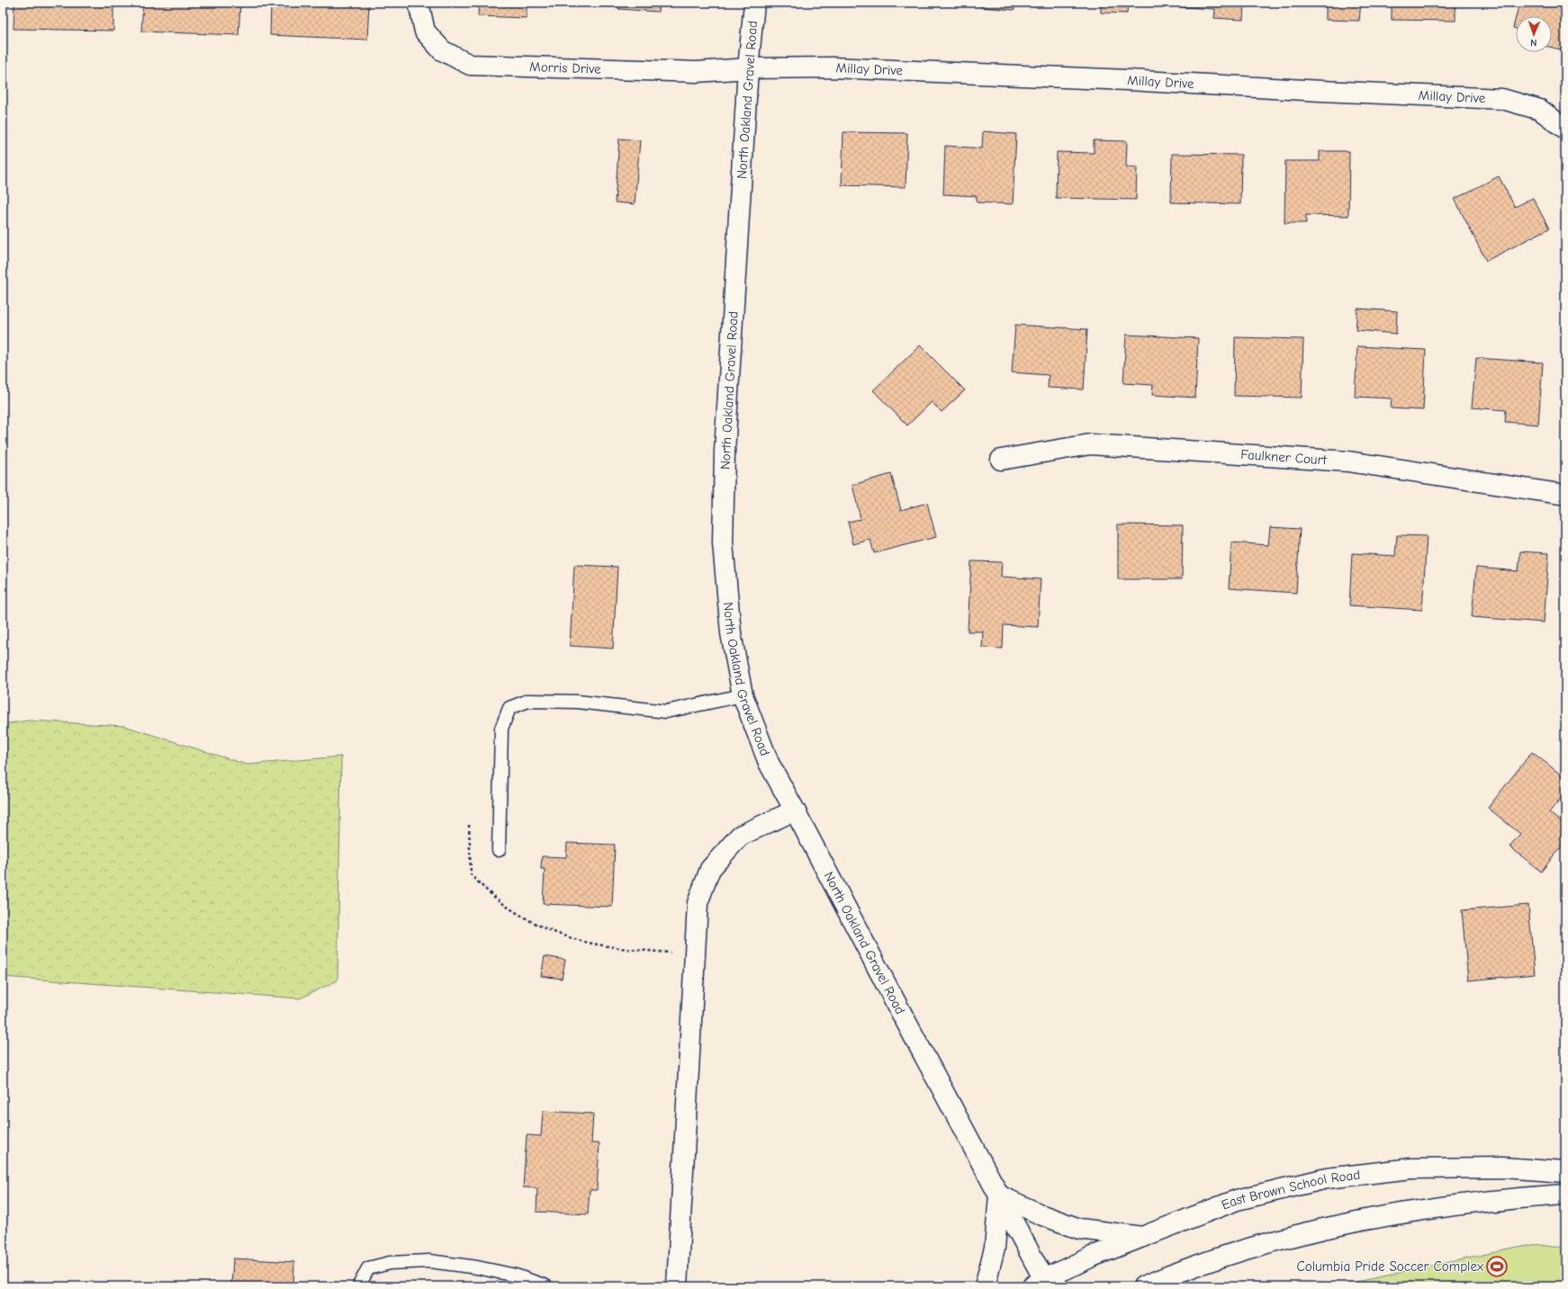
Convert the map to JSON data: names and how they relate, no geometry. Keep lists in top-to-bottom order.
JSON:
{
  "streets": {
    "street": [
      "Morris Drive",
      "Millay Drive",
      "North Oakland Gravel Road",
      "Faulkner Court",
      "East Brown School Road"
    ]
  },
  "crossings": [
    ["Morris Drive", "Millay Drive"],
    ["Morris Drive", "North Oakland Gravel Road"],
    ["Millay Drive", "North Oakland Gravel Road"],
    ["North Oakland Gravel Road", "East Brown School Road"]
  ],
  "places": {
    "sports": ["Columbia Pride Soccer Complex"]
  },
  "north": "bottom"
}
